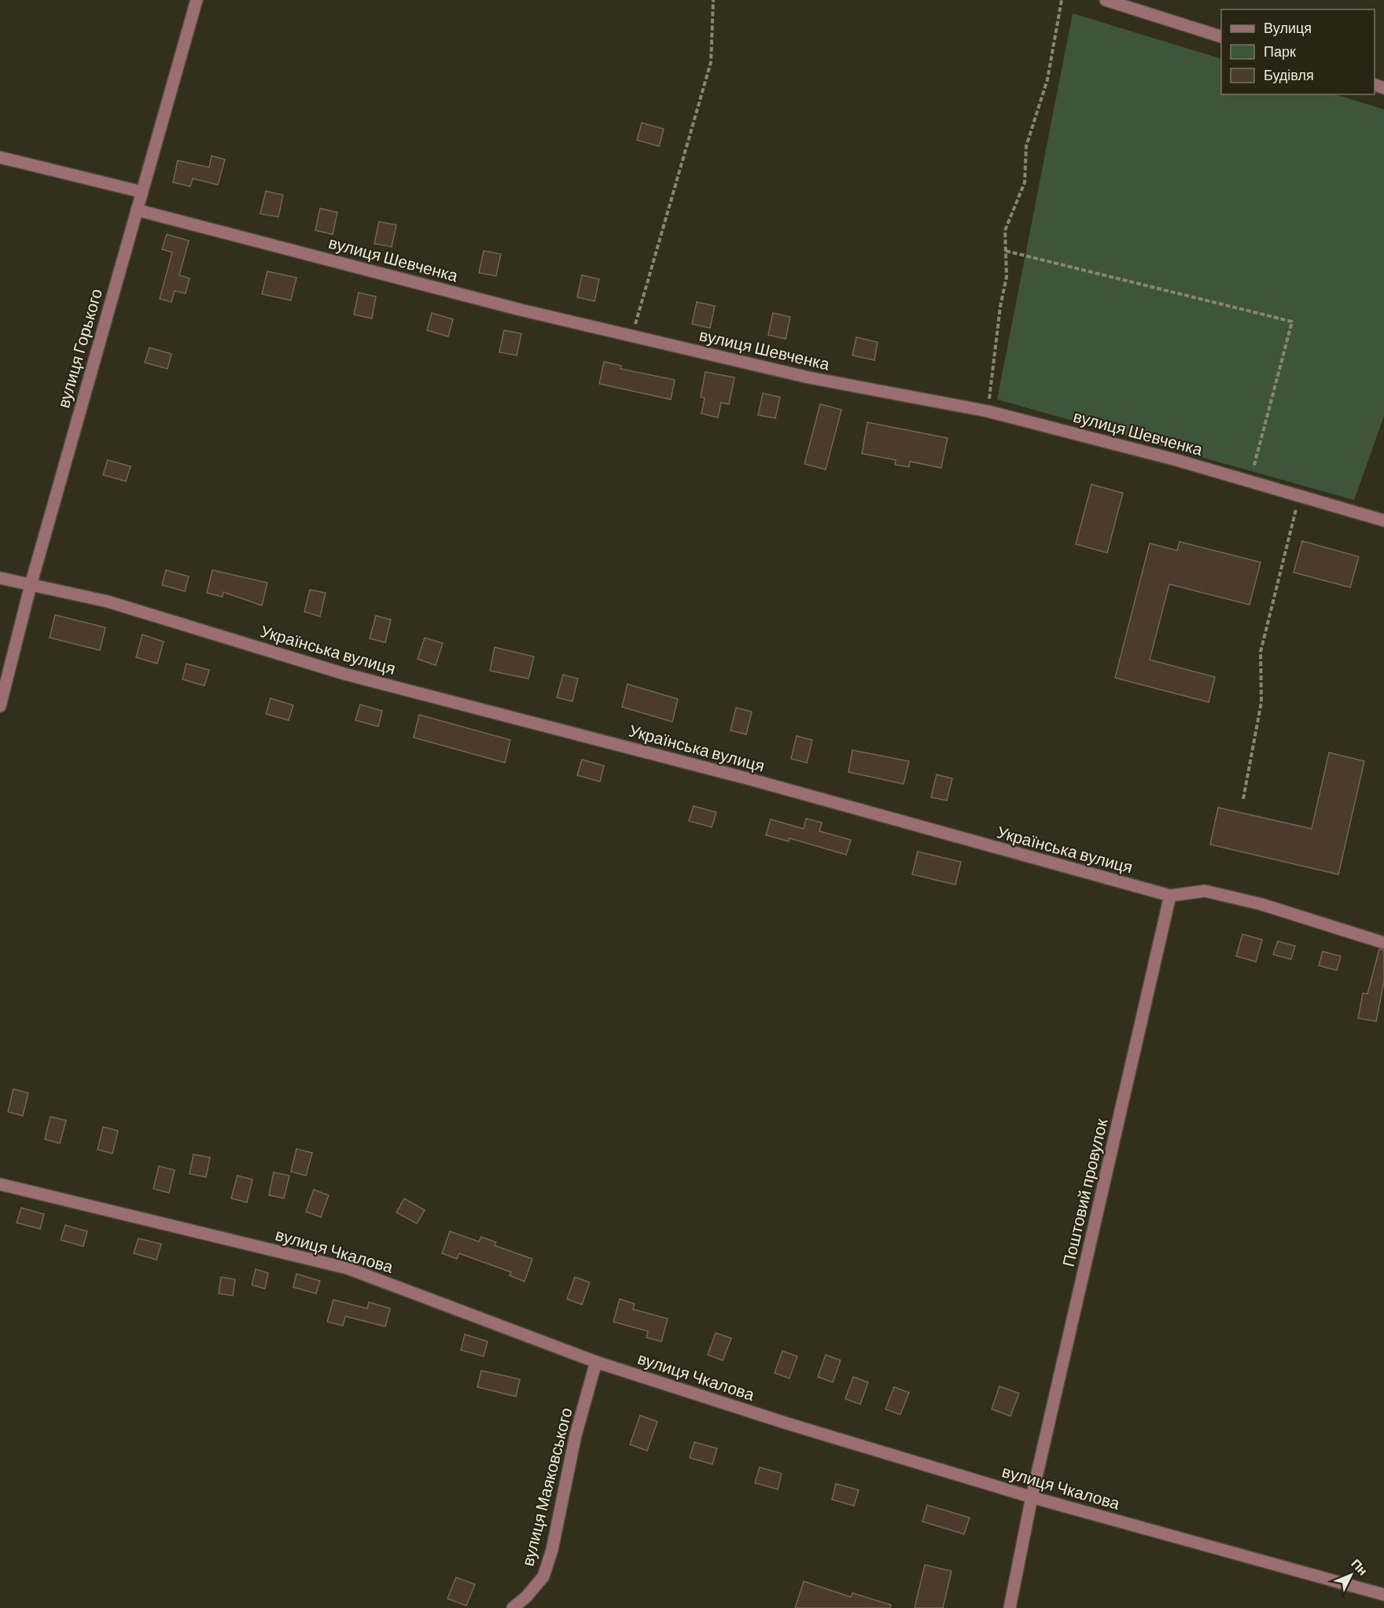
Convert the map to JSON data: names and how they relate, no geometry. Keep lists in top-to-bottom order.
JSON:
{
  "streets": {
    "street": [
      "вулиця Шевченка",
      "вулиця Горького",
      "Українська вулиця",
      "Поштовий провулок",
      "вулиця Чкалова",
      "вулиця Маяковського"
    ]
  },
  "crossings": [
    ["вулиця Шевченка", "вулиця Горького"],
    ["вулиця Горького", "Українська вулиця"],
    ["Українська вулиця", "Поштовий провулок"],
    ["Поштовий провулок", "вулиця Чкалова"],
    ["вулиця Чкалова", "вулиця Маяковського"]
  ],
  "legend": ["Вулиця", "Парк", "Будівля"],
  "north": "top right"
}
